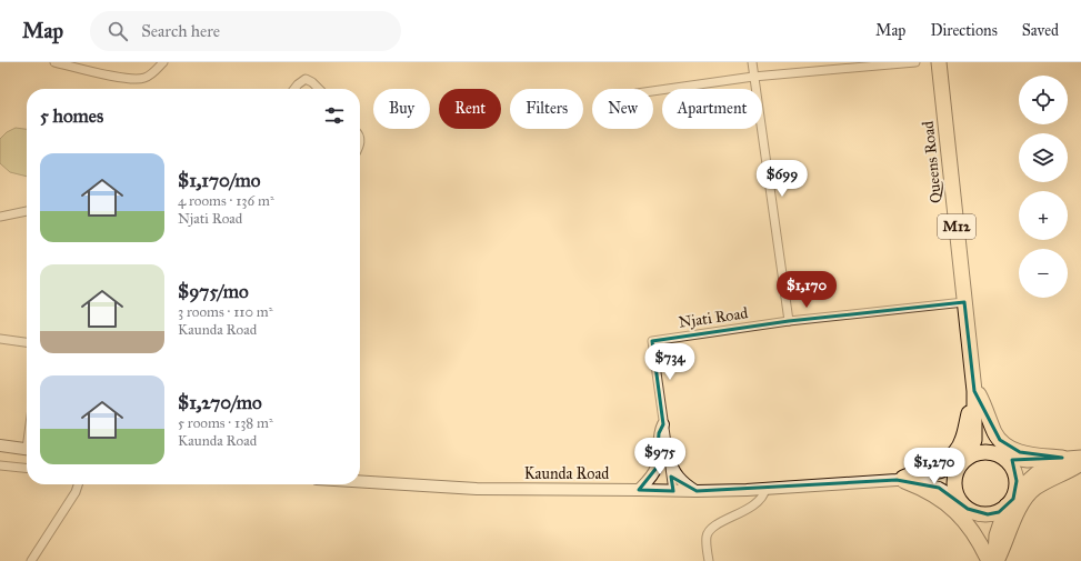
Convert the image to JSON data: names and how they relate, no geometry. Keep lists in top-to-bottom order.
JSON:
{
  "streets": {
    "highway": ["Queens Road", "M12"],
    "main road": ["Kaunda Road"],
    "street": ["Njati Road"]
  },
  "crossings": [
    ["Queens Road", "M12"],
    ["Queens Road", "Njati Road"],
    ["M12", "Kaunda Road"]
  ],
  "page": {
    "header": "Map",
    "search": "Search here",
    "nav": ["Map", "Directions", "Saved"],
    "map_buttons": ["+", "−"],
    "chip": [
      "Buy",
      "Rent",
      "Filters",
      "New",
      "Apartment"
    ],
    "heading": "5 homes",
    "list": [
      {
        "name": "$1,170/mo",
        "note": "4 rooms · 136 m² · Njati Road"
      },
      {
        "name": "$975/mo",
        "note": "3 rooms · 110 m² · Kaunda Road"
      },
      {
        "name": "$1,270/mo",
        "note": "5 rooms · 138 m² · Kaunda Road"
      }
    ],
    "price": [
      "$699",
      "$1,170",
      "$734",
      "$975",
      "$1,270"
    ]
  }
}
